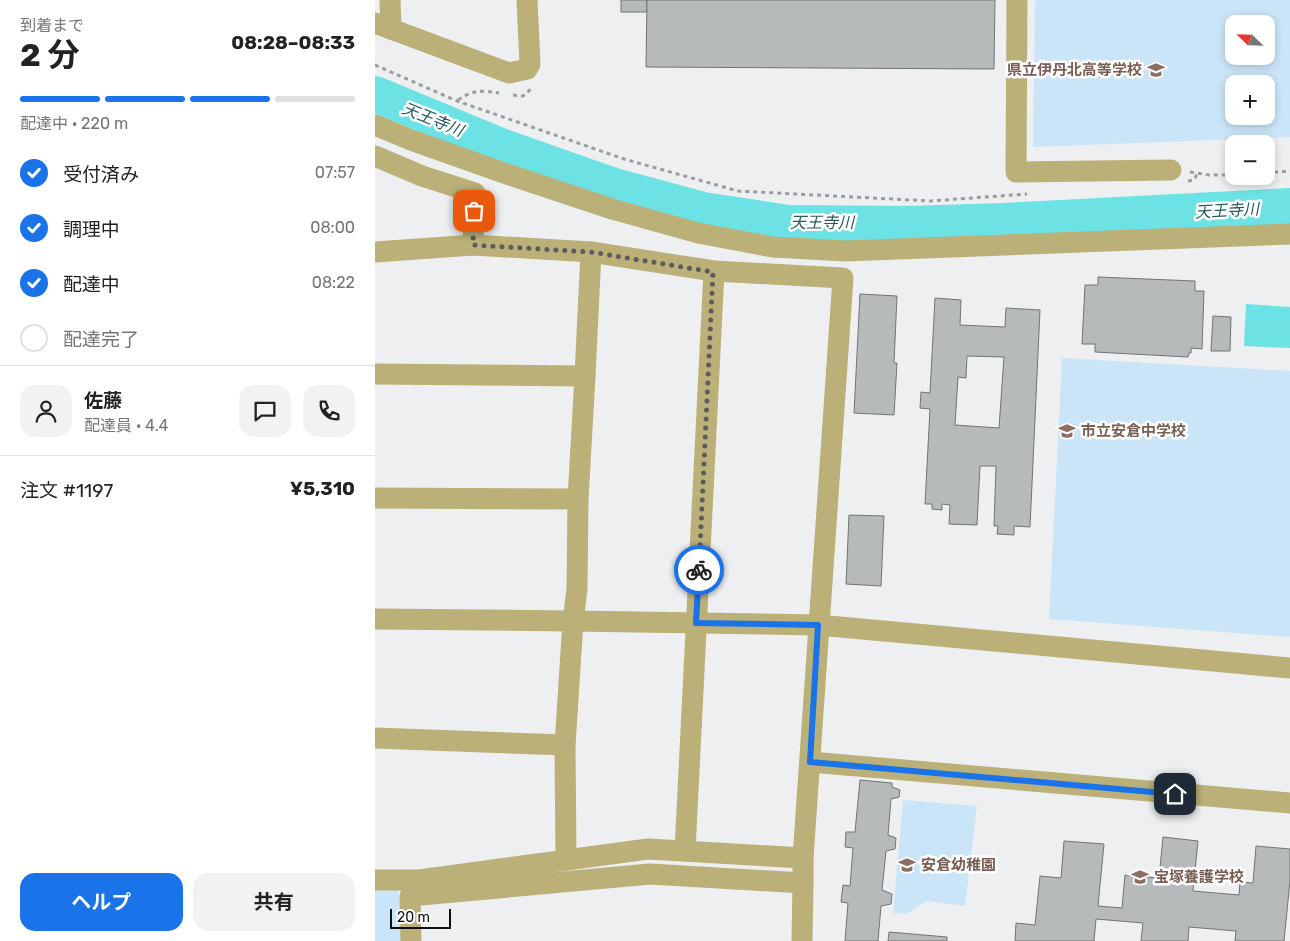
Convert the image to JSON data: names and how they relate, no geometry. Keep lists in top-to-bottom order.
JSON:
{
  "water": ["天王寺川"],
  "places": {
    "school or university": [
      "県立伊丹北高等学校",
      "市立安倉中学校",
      "安倉幼稚園",
      "宝塚養護学校"
    ]
  },
  "scale_bar": "20 m",
  "north": "top left",
  "page": {
    "heading": ["2 分", "到着まで", "08:28–08:33"],
    "panel": [
      "佐藤",
      "配達員 · 4.4",
      "注文 #1197",
      "¥5,310"
    ],
    "map_buttons": ["+", "−"],
    "bar": "配達中 · 220 m",
    "list": [
      ["受付済み", "07:57"],
      ["調理中", "08:00"],
      ["配達中", "08:22"],
      "配達完了"
    ],
    "buttons": ["ヘルプ", "共有"],
    "scale": "20 m"
  }
}
